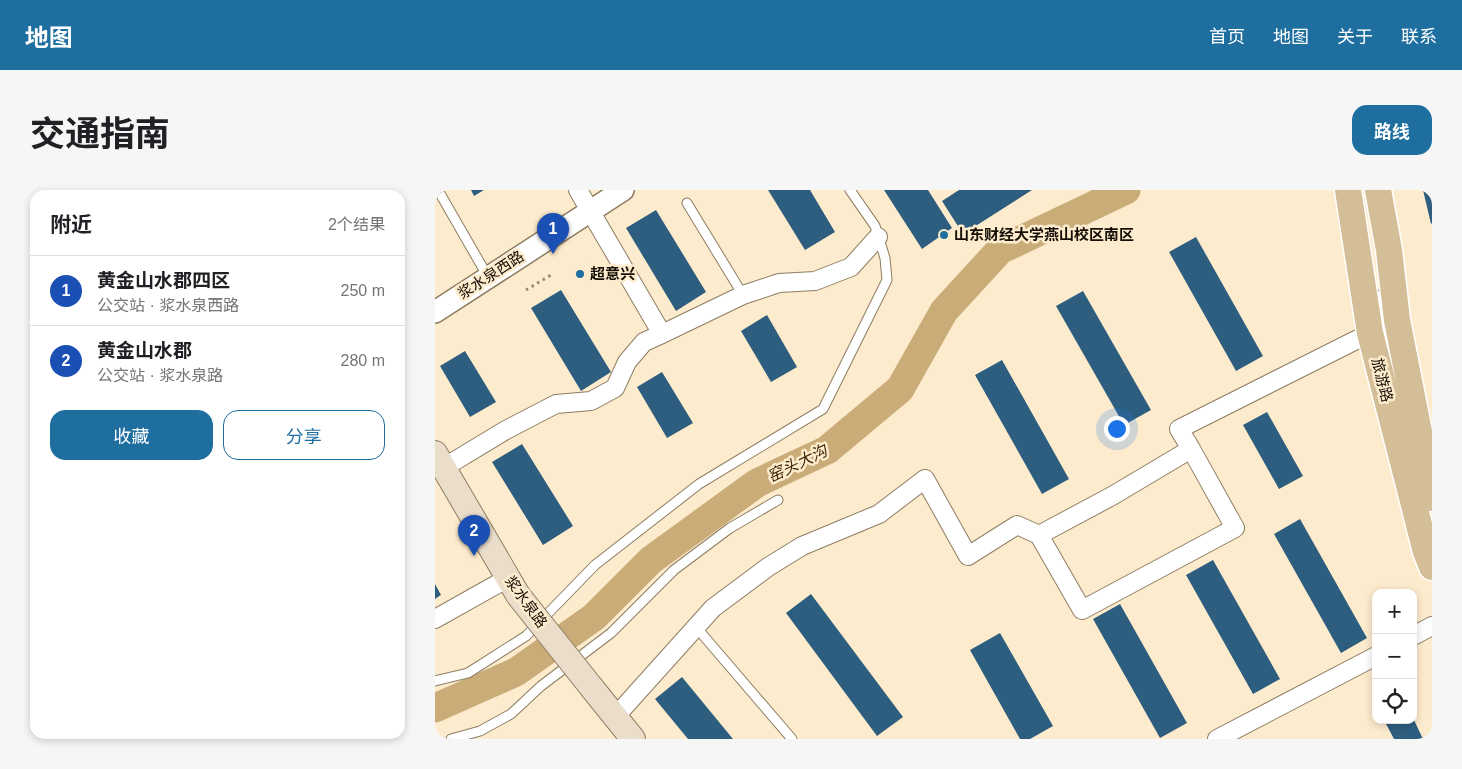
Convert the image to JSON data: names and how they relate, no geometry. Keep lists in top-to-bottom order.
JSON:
{
  "streets": {
    "main road": ["旅游路", "浆水泉路"],
    "street": ["浆水泉西路"]
  },
  "water": ["窑头大沟"],
  "places": ["山东财经大学燕山校区南区", "超意兴"],
  "page": {
    "header": "地图",
    "nav": [
      "首页",
      "地图",
      "关于",
      "联系"
    ],
    "title": "交通指南",
    "buttons": [
      "路线",
      ["收藏", "分享"]
    ],
    "heading": ["附近", "2个结果"],
    "pins": ["1", "2"],
    "list": [
      {
        "mark": "1",
        "name": "黄金山水郡四区",
        "note": "公交站 · 浆水泉西路",
        "value": "250 m"
      },
      {
        "mark": "2",
        "name": "黄金山水郡",
        "note": "公交站 · 浆水泉路",
        "value": "280 m"
      }
    ],
    "map_buttons": ["+", "−"]
  }
}
